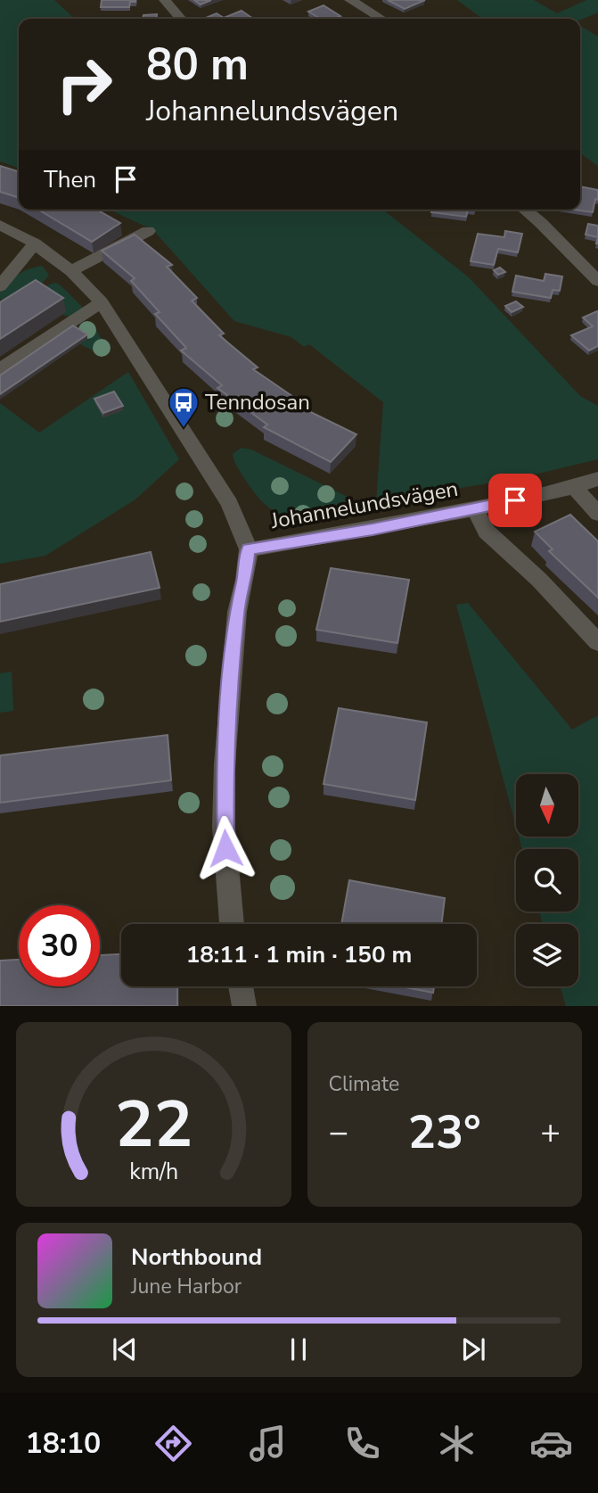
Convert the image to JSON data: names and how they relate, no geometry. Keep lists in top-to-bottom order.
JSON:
{
  "streets": {
    "street": ["Johannelundsvägen"]
  },
  "places": {
    "bus stop": ["Tenndosan"]
  },
  "north": "bottom",
  "page": {
    "turn": ["80 m", "Johannelundsvägen"],
    "then": "Then",
    "limit": "30",
    "trip": "18:11 · 1 min · 150 m",
    "tile": "Climate",
    "heat": ["−", "23°", "+"],
    "song": ["Northbound", "June Harbor"],
    "tabs": "18:10",
    "gauge": ["22", "km/h"]
  }
}
